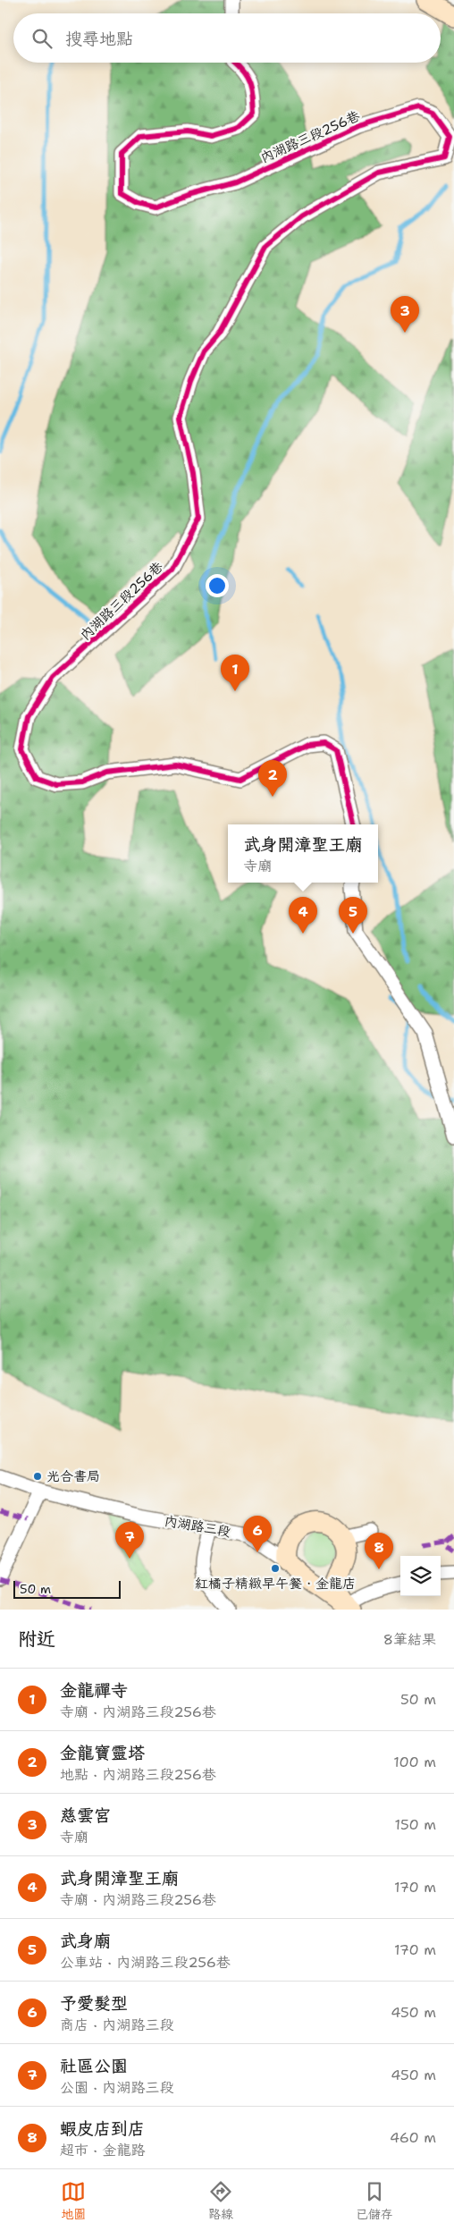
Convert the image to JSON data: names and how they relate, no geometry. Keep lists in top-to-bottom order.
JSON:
{
  "streets": {
    "street": ["內湖路三段256巷", "內湖路三段"]
  },
  "places": ["光合書局", "紅橘子精緻早午餐．金龍店"],
  "scale_bar": "50 m",
  "page": {
    "search": "搜尋地點",
    "pins": [
      "3",
      "1",
      "2",
      "4",
      "5",
      "6",
      "7",
      "8"
    ],
    "popup": ["武身開漳聖王廟", "寺廟"],
    "scale": "50 m",
    "heading": ["附近", "8筆結果"],
    "list": [
      {
        "mark": "1",
        "name": "金龍禪寺",
        "note": "寺廟 · 內湖路三段256巷",
        "value": "50 m"
      },
      {
        "mark": "2",
        "name": "金龍寶靈塔",
        "note": "地點 · 內湖路三段256巷",
        "value": "100 m"
      },
      {
        "mark": "3",
        "name": "慈雲宮",
        "note": "寺廟",
        "value": "150 m"
      },
      {
        "mark": "4",
        "name": "武身開漳聖王廟",
        "note": "寺廟 · 內湖路三段256巷",
        "value": "170 m"
      },
      {
        "mark": "5",
        "name": "武身廟",
        "note": "公車站 · 內湖路三段256巷",
        "value": "170 m"
      },
      {
        "mark": "6",
        "name": "予愛髮型",
        "note": "商店 · 內湖路三段",
        "value": "450 m"
      },
      {
        "mark": "7",
        "name": "社區公園",
        "note": "公園 · 內湖路三段",
        "value": "450 m"
      },
      {
        "mark": "8",
        "name": "蝦皮店到店",
        "note": "超市 · 金龍路",
        "value": "460 m"
      }
    ],
    "nav": ["地圖", "路線", "已儲存"]
  }
}
